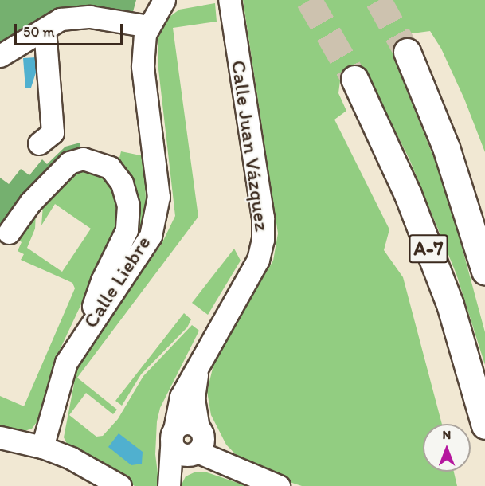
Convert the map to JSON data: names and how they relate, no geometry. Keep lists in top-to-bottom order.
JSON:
{
  "streets": {
    "highway": ["A-7"],
    "street": ["Calle Juan Vázquez", "Calle Liebre"]
  },
  "scale_bar": "50 m",
  "north": "top"
}
